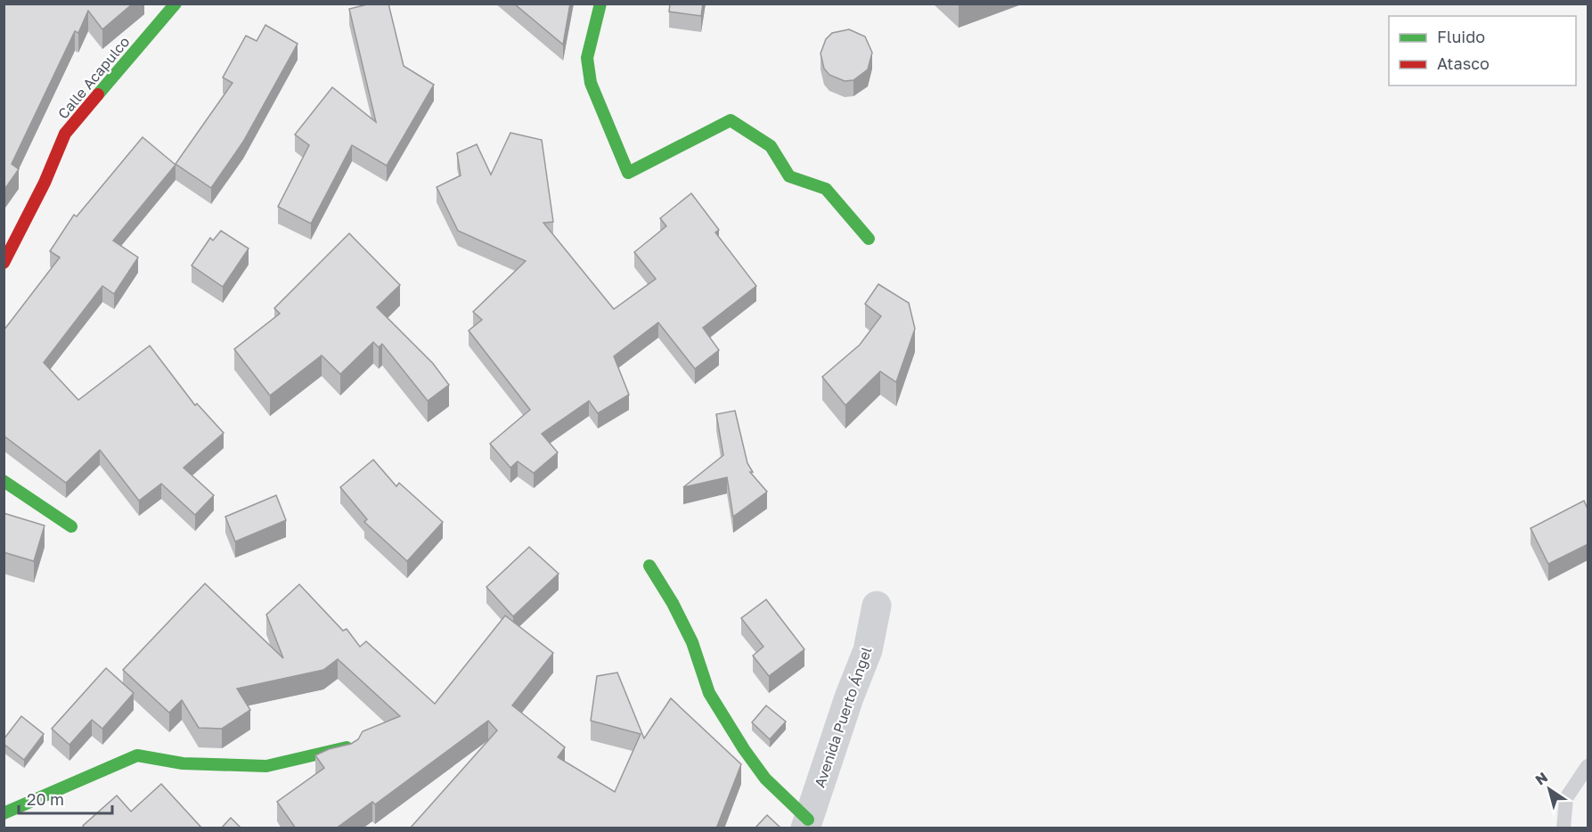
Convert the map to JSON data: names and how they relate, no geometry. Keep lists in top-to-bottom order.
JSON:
{
  "streets": {
    "street": ["Calle Acapulco", "Avenida Puerto Ángel"]
  },
  "legend": ["Fluido", "Atasco"],
  "scale_bar": "20 m",
  "north": "top left"
}
